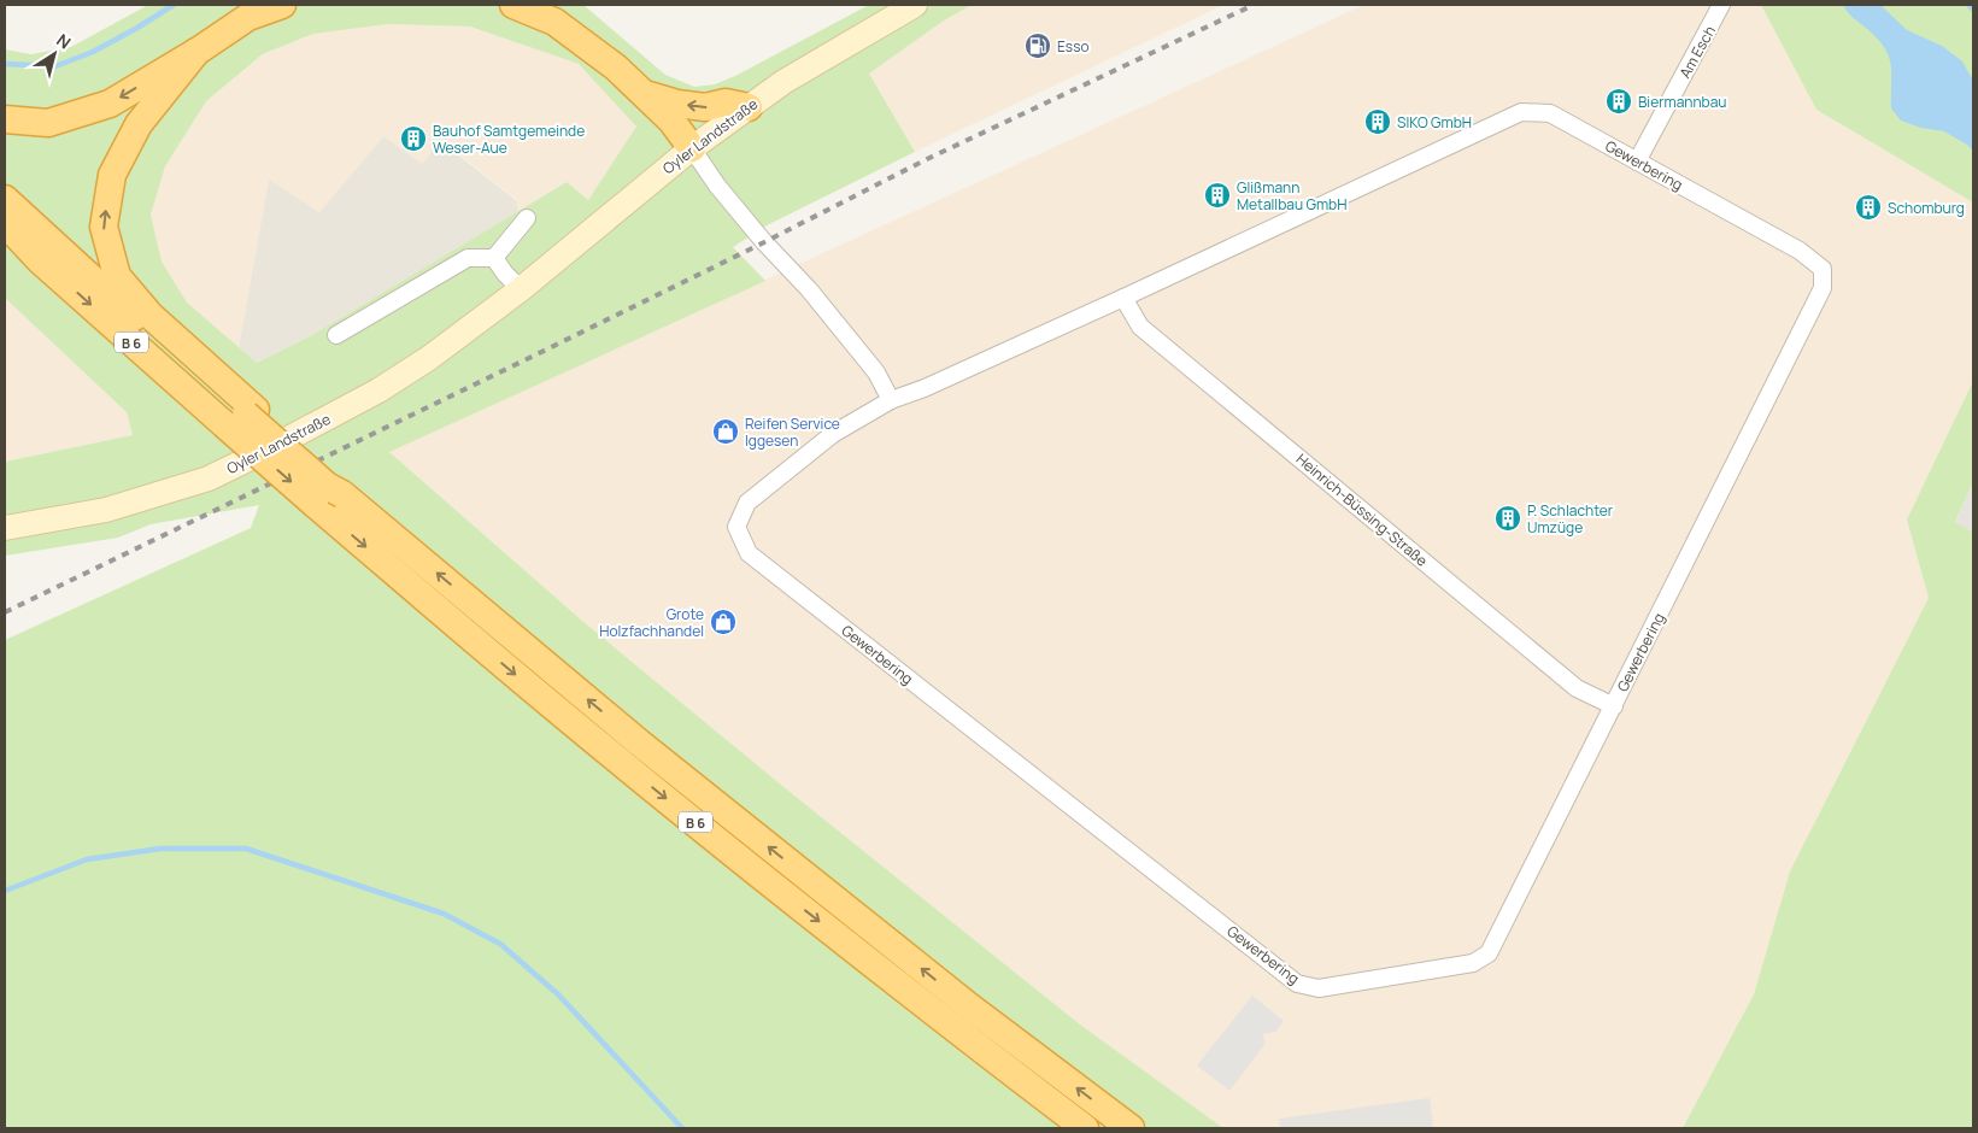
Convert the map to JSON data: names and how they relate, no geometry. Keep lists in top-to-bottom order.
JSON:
{
  "streets": {
    "highway": ["B 6"],
    "main road": ["Oyler Landstraße"],
    "street": ["Am Esch", "Gewerbering", "Heinrich-Büssing-Straße"]
  },
  "crossings": [
    ["Am Esch", "Gewerbering"],
    ["Gewerbering", "Heinrich-Büssing-Straße"]
  ],
  "places": {
    "fuel station": ["Esso"],
    "building": [
      "Biermannbau",
      "SIKO GmbH",
      "Bauhof Samtgemeinde Weser-Aue",
      "Glißmann Metallbau GmbH",
      "Schomburg",
      "P. Schlachter Umzüge"
    ],
    "shop": ["Reifen Service Iggesen", "Grote Holzfachhandel"]
  },
  "north": "top right"
}
